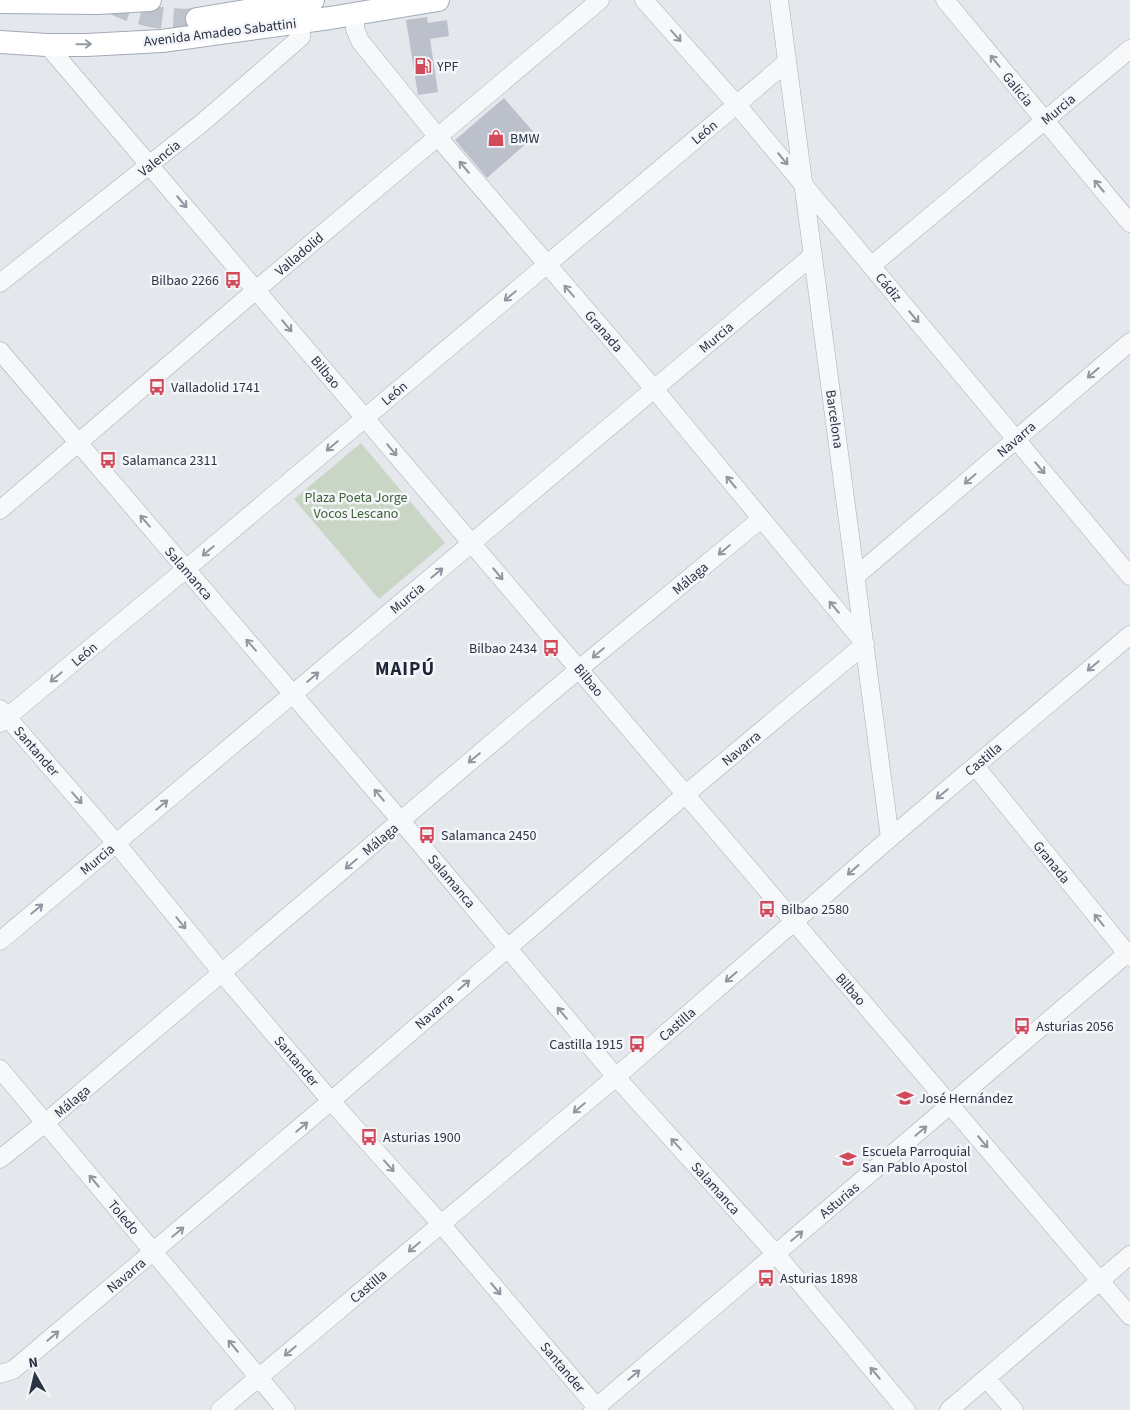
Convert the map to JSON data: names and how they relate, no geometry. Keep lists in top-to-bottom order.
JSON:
{
  "streets": {
    "main road": ["Avenida Amadeo Sabattini"],
    "street": [
      "Galicia",
      "Murcia",
      "León",
      "Valencia",
      "Valladolid",
      "Cádiz",
      "Granada",
      "Bilbao",
      "Barcelona",
      "Navarra",
      "Salamanca",
      "Málaga",
      "Santander",
      "Castilla",
      "Asturias",
      "Toledo"
    ]
  },
  "crossings": [
    ["Avenida Amadeo Sabattini", "Valencia"],
    ["Avenida Amadeo Sabattini", "Granada"],
    ["Avenida Amadeo Sabattini", "Bilbao"],
    ["Galicia", "Murcia"],
    ["Murcia", "Cádiz"],
    ["Murcia", "Granada"],
    ["Murcia", "Bilbao"],
    ["Murcia", "Barcelona"],
    ["Murcia", "Salamanca"],
    ["Murcia", "Santander"],
    ["León", "Cádiz"],
    ["León", "Granada"],
    ["León", "Bilbao"],
    ["León", "Barcelona"],
    ["León", "Salamanca"],
    ["León", "Santander"],
    ["Valencia", "Bilbao"],
    ["Valladolid", "Granada"],
    ["Valladolid", "Bilbao"],
    ["Valladolid", "Salamanca"],
    ["Cádiz", "Barcelona"],
    ["Cádiz", "Navarra"],
    ["Granada", "Barcelona"],
    ["Granada", "Navarra"],
    ["Granada", "Málaga"],
    ["Granada", "Castilla"],
    ["Granada", "Asturias"],
    ["Bilbao", "Navarra"],
    ["Bilbao", "Málaga"],
    ["Bilbao", "Castilla"],
    ["Bilbao", "Asturias"],
    ["Barcelona", "Navarra"],
    ["Barcelona", "Castilla"],
    ["Navarra", "Salamanca"],
    ["Navarra", "Santander"],
    ["Navarra", "Toledo"],
    ["Salamanca", "Málaga"],
    ["Salamanca", "Castilla"],
    ["Salamanca", "Asturias"],
    ["Málaga", "Santander"],
    ["Málaga", "Toledo"],
    ["Santander", "Castilla"],
    ["Santander", "Asturias"],
    ["Castilla", "Toledo"]
  ],
  "one_way": [
    "Galicia",
    "Murcia",
    "León",
    "Cádiz",
    "Granada",
    "Bilbao",
    "Salamanca",
    "Málaga",
    "Santander",
    "Castilla",
    "Asturias",
    "Toledo"
  ],
  "districts": ["MAIPÚ"],
  "parks": ["Plaza Poeta Jorge Vocos Lescano"],
  "places": {
    "fuel station": ["YPF"],
    "shop": ["BMW"],
    "bus stop": [
      "Bilbao 2266",
      "Valladolid 1741",
      "Salamanca 2311",
      "Bilbao 2434",
      "Salamanca 2450",
      "Bilbao 2580",
      "Asturias 2056",
      "Castilla 1915",
      "Asturias 1900",
      "Asturias 1898"
    ],
    "school or university": ["José Hernández", "Escuela Parroquial San Pablo Apostol"]
  },
  "north": "top"
}
